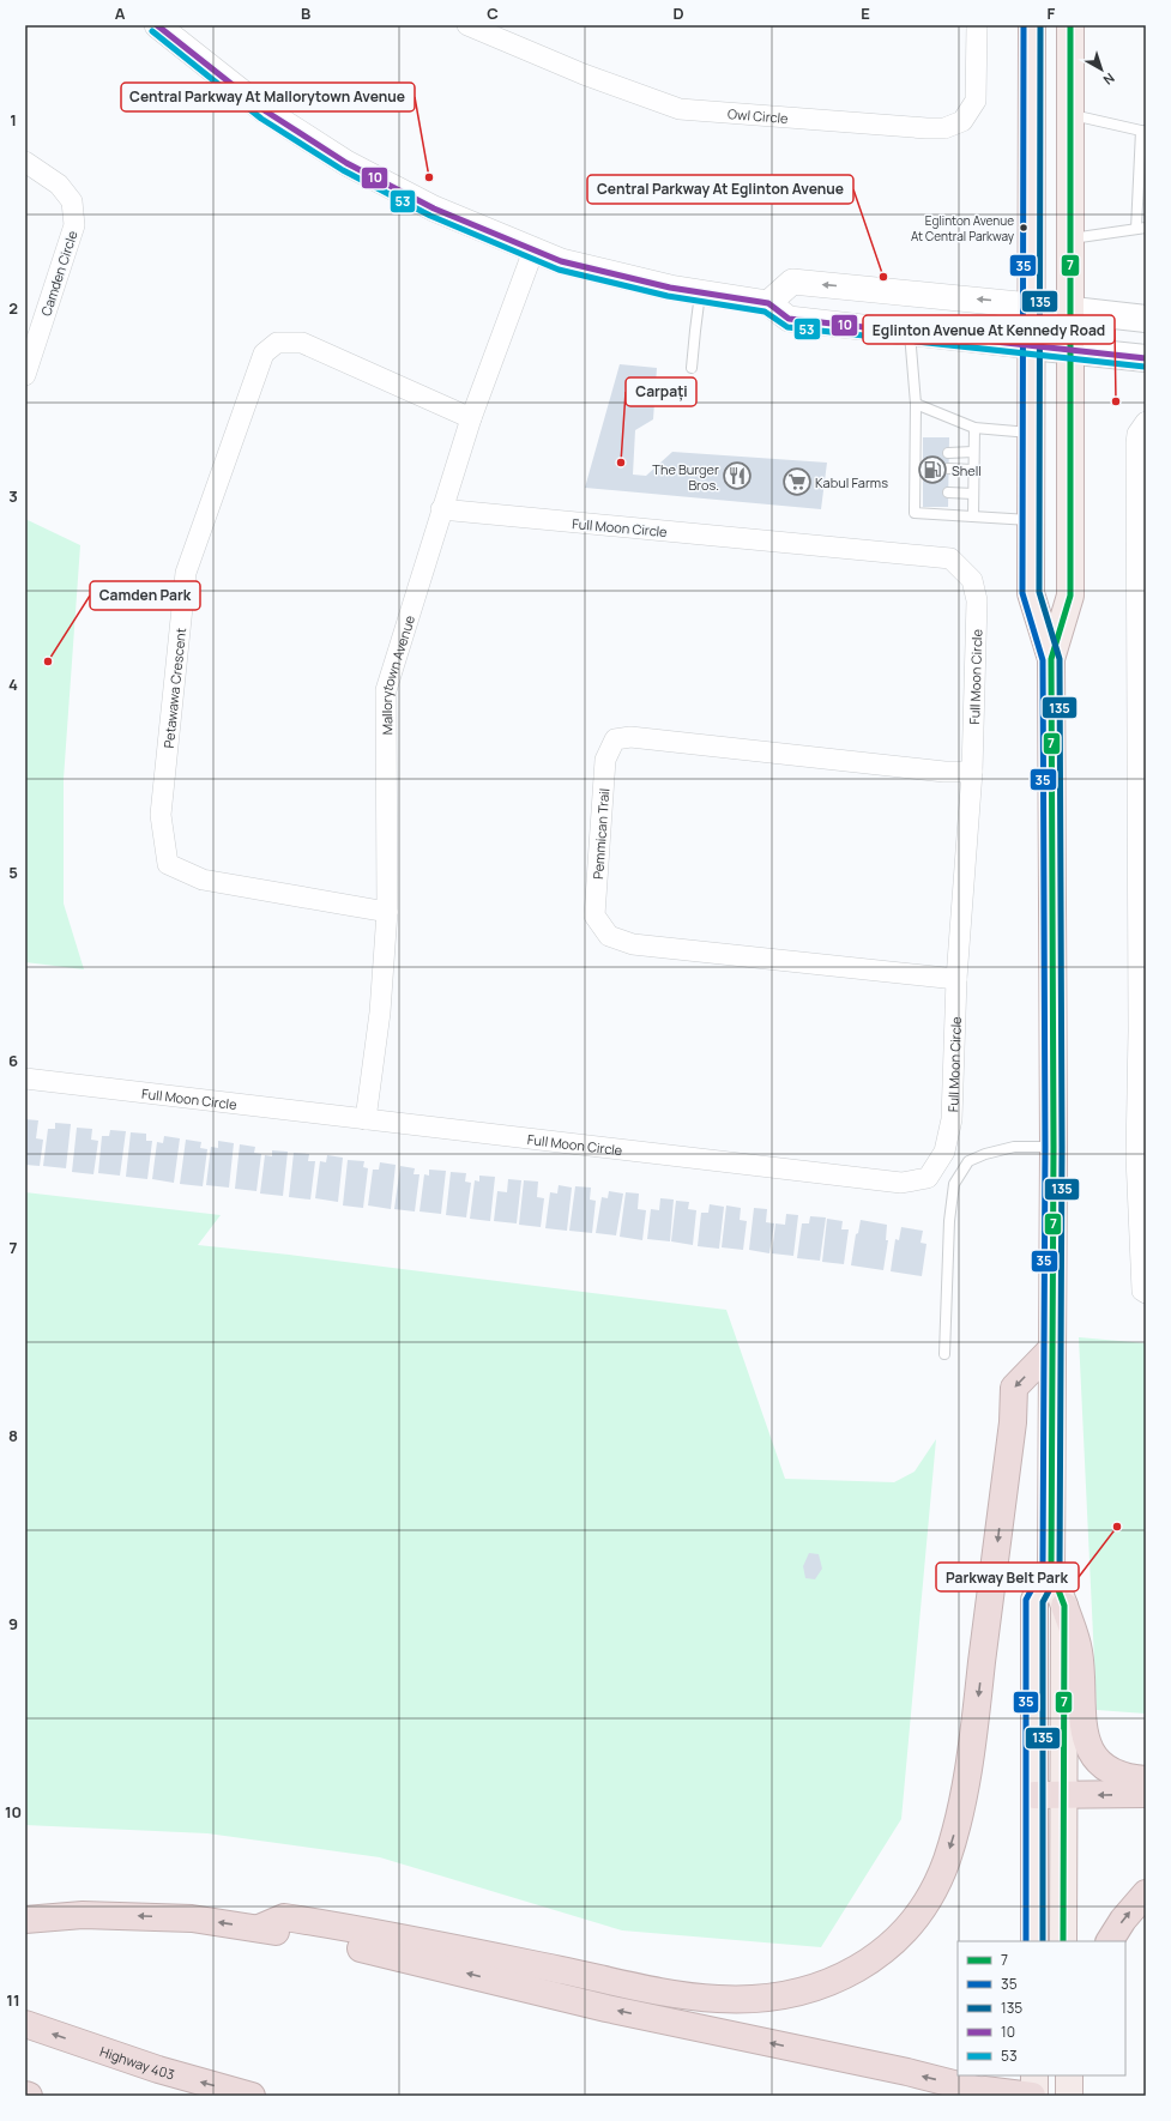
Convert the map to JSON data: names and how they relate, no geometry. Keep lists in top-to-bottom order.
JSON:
{
  "streets": {
    "highway": ["Highway 403"],
    "street": [
      "Owl Circle",
      "Camden Circle",
      "Full Moon Circle",
      "Mallorytown Avenue",
      "Petawawa Crescent",
      "Pemmican Trail"
    ]
  },
  "crossings": [
    ["Full Moon Circle", "Mallorytown Avenue"],
    ["Full Moon Circle", "Pemmican Trail"],
    ["Mallorytown Avenue", "Petawawa Crescent"]
  ],
  "places": {
    "other": [
      "Central Parkway At Mallorytown Avenue",
      "Eglinton Avenue At Central Parkway",
      "Central Parkway At Eglinton Avenue",
      "Eglinton Avenue At Kennedy Road",
      "Carpați",
      "Camden Park",
      "Parkway Belt Park"
    ],
    "fuel station": ["Shell"],
    "restaurant": ["The Burger Bros."],
    "supermarket": ["Kabul Farms"]
  },
  "lines": [
    "transit line 7",
    "transit line 35",
    "transit line 135",
    "transit line 10",
    "transit line 53"
  ],
  "legend": [
    "7",
    "35",
    "135",
    "10",
    "53"
  ],
  "north": "bottom right",
  "grid": {
    "columns": [
      "A",
      "B",
      "C",
      "D",
      "E",
      "F"
    ],
    "rows": [
      "1",
      "2",
      "3",
      "4",
      "5",
      "6",
      "7",
      "8",
      "9",
      "10",
      "11"
    ]
  }
}
